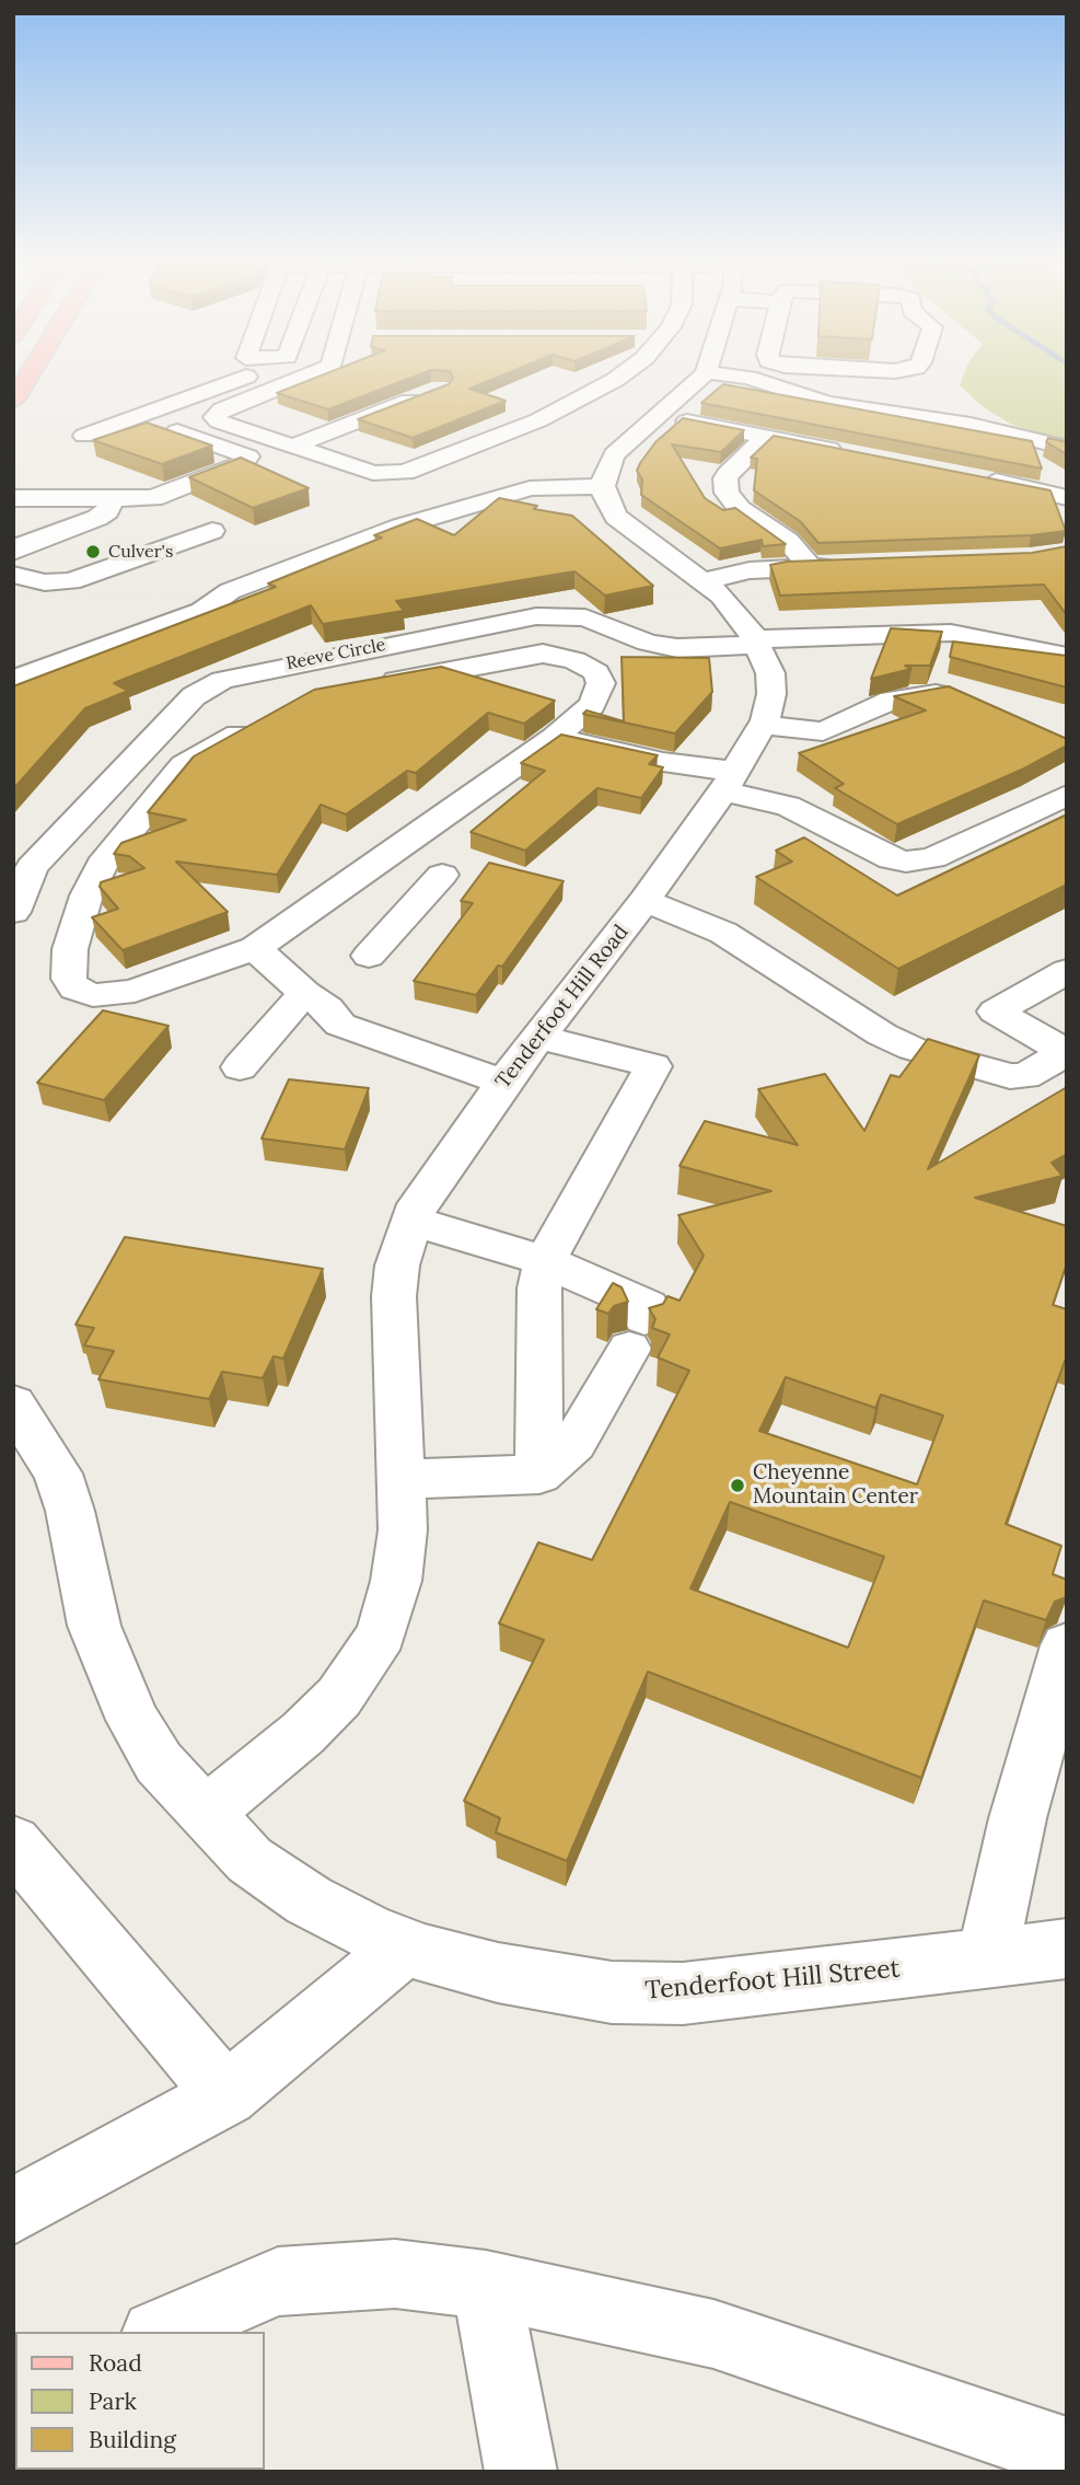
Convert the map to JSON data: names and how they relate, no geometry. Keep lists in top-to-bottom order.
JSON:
{
  "streets": {
    "street": ["Reeve Circle", "Tenderfoot Hill Road", "Tenderfoot Hill Street"]
  },
  "crossings": [
    ["Reeve Circle", "Tenderfoot Hill Road"],
    ["Tenderfoot Hill Road", "Tenderfoot Hill Street"]
  ],
  "places": ["Culver's", "Cheyenne Mountain Center"],
  "legend": ["Road", "Park", "Building"]
}
